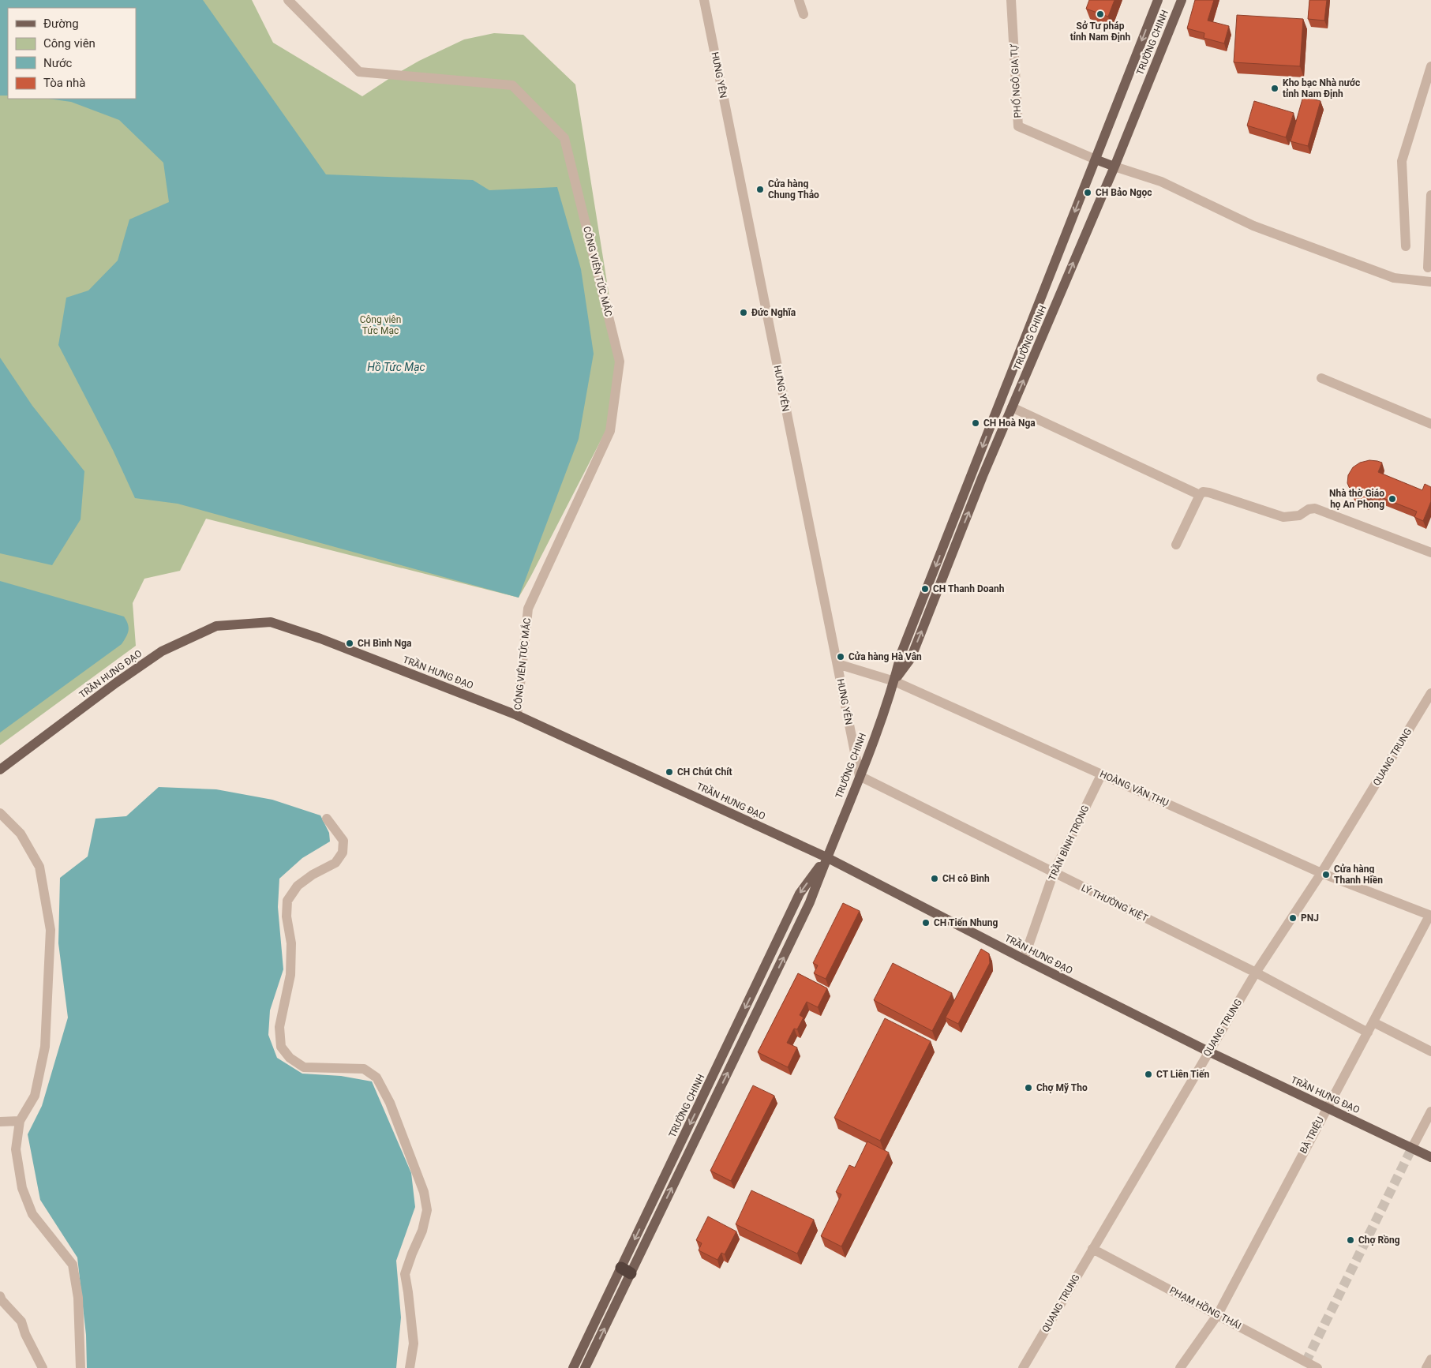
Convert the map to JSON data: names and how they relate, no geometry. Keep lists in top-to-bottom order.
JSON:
{
  "streets": {
    "main road": ["TRƯỜNG CHINH", "TRẦN HƯNG ĐẠO"],
    "street": [
      "HƯNG YÊN",
      "PHỐ NGÔ GIA TỰ",
      "CÔNG VIÊN TỨC MẮC",
      "QUANG TRUNG",
      "HOÀNG VĂN THỤ",
      "TRẦN BÌNH TRỌNG",
      "LÝ THƯỜNG KIỆT",
      "BÀ TRIỆU",
      "PHẠM HỒNG THÁI"
    ]
  },
  "crossings": [
    ["TRƯỜNG CHINH", "HƯNG YÊN"],
    ["TRƯỜNG CHINH", "PHỐ NGÔ GIA TỰ"],
    ["TRƯỜNG CHINH", "TRẦN HƯNG ĐẠO"],
    ["TRƯỜNG CHINH", "HOÀNG VĂN THỤ"],
    ["TRƯỜNG CHINH", "LÝ THƯỜNG KIỆT"],
    ["HƯNG YÊN", "HOÀNG VĂN THỤ"],
    ["HƯNG YÊN", "LÝ THƯỜNG KIỆT"],
    ["CÔNG VIÊN TỨC MẮC", "TRẦN HƯNG ĐẠO"],
    ["TRẦN HƯNG ĐẠO", "QUANG TRUNG"],
    ["TRẦN HƯNG ĐẠO", "TRẦN BÌNH TRỌNG"],
    ["TRẦN HƯNG ĐẠO", "BÀ TRIỆU"],
    ["QUANG TRUNG", "HOÀNG VĂN THỤ"],
    ["QUANG TRUNG", "LÝ THƯỜNG KIỆT"],
    ["QUANG TRUNG", "PHẠM HỒNG THÁI"],
    ["HOÀNG VĂN THỤ", "TRẦN BÌNH TRỌNG"],
    ["HOÀNG VĂN THỤ", "BÀ TRIỆU"],
    ["TRẦN BÌNH TRỌNG", "LÝ THƯỜNG KIỆT"],
    ["LÝ THƯỜNG KIỆT", "BÀ TRIỆU"],
    ["BÀ TRIỆU", "PHẠM HỒNG THÁI"]
  ],
  "water": ["Hồ Tức Mạc"],
  "parks": ["Công viên Tức Mạc"],
  "places": [
    "Sở Tư pháp tỉnh Nam Định",
    "Kho bạc Nhà nước tỉnh Nam Định",
    "Cửa hàng Chung Thảo",
    "CH Bảo Ngọc",
    "Đức Nghĩa",
    "CH Hoà Nga",
    "Nhà thờ Giáo họ An Phong",
    "CH Thanh Doanh",
    "CH Bình Nga",
    "Cửa hàng Hà Vân",
    "CH Chút Chít",
    "Cửa hàng Thanh Hiền",
    "CH cô Bình",
    "PNJ",
    "CH Tiến Nhung",
    "CT Liên Tiến",
    "Chợ Mỹ Tho",
    "Chợ Rồng"
  ],
  "legend": [
    "Đường",
    "Công viên",
    "Nước",
    "Tòa nhà"
  ]
}
